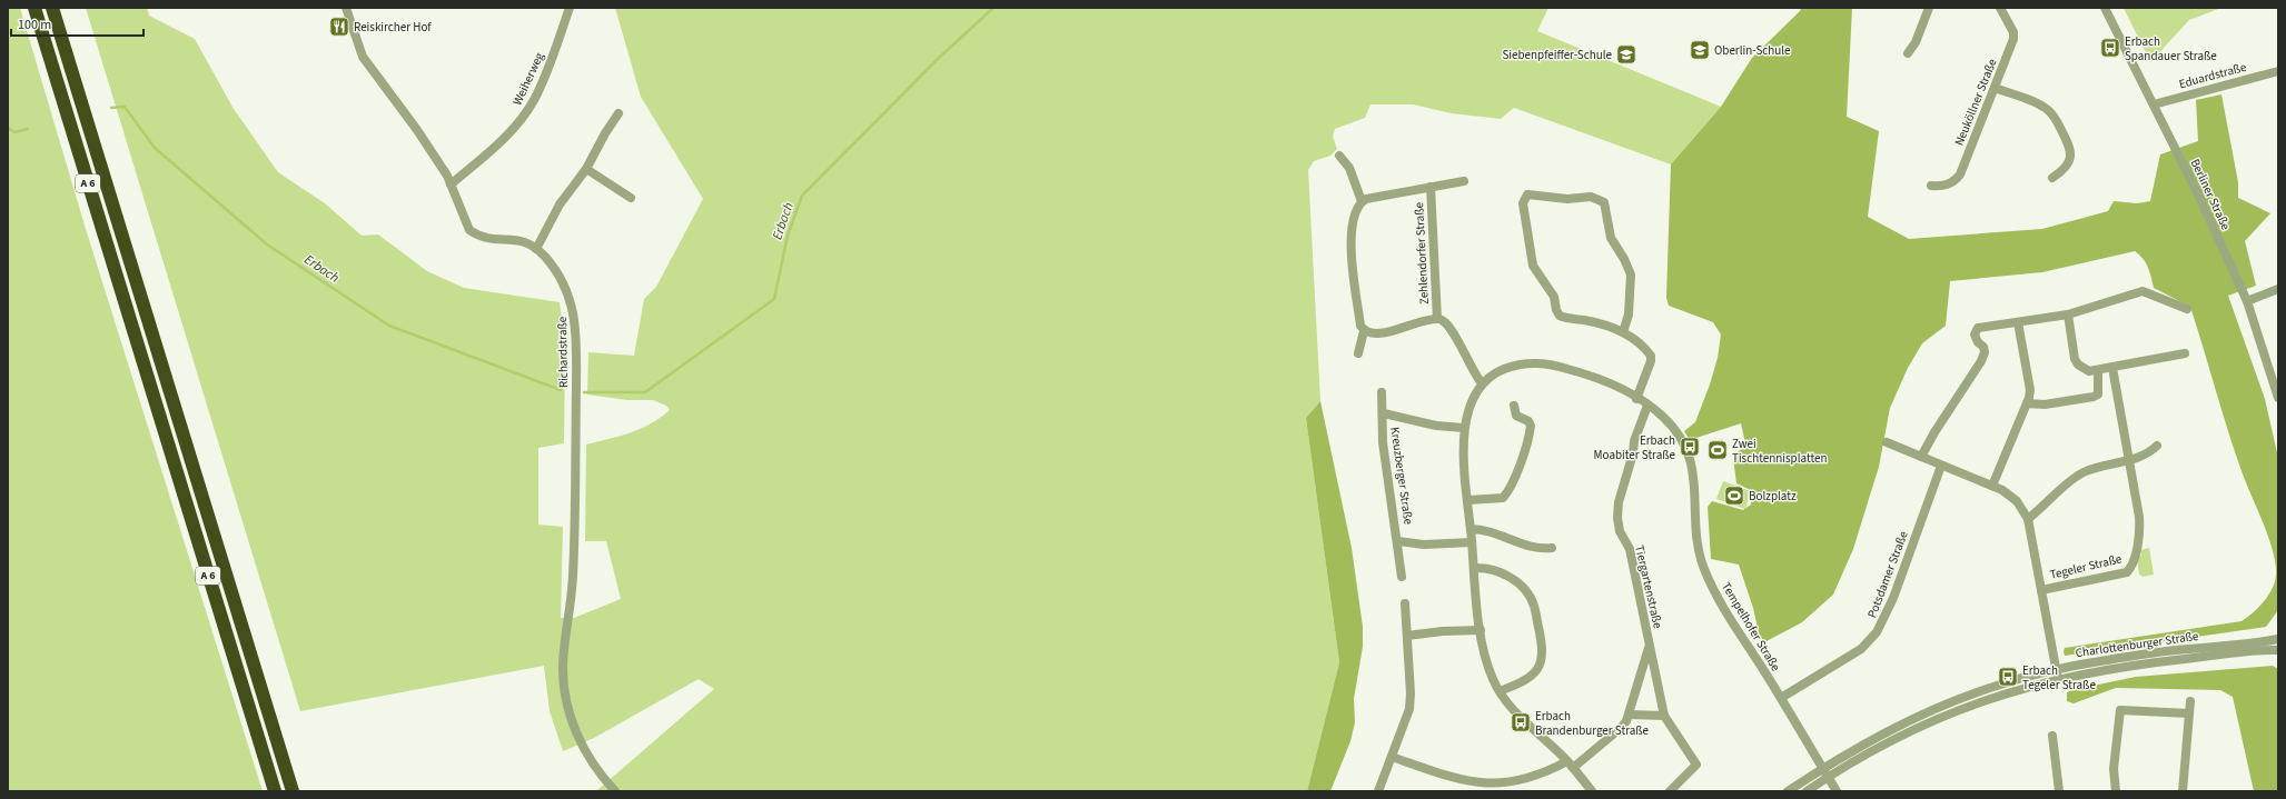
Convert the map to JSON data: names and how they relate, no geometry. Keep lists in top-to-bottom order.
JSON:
{
  "streets": {
    "highway": ["A 6"],
    "street": [
      "Eduardstraße",
      "Weiherweg",
      "Neuköllner Straße",
      "Berliner Straße",
      "Zehlendorfer Straße",
      "Richardstraße",
      "Kreuzberger Straße",
      "Tegeler Straße",
      "Potsdamer Straße",
      "Tiergartenstraße",
      "Tempelhofer Straße",
      "Charlottenburger Straße"
    ]
  },
  "crossings": [
    ["Eduardstraße", "Berliner Straße"],
    ["Weiherweg", "Richardstraße"],
    ["Zehlendorfer Straße", "Tempelhofer Straße"],
    ["Kreuzberger Straße", "Tempelhofer Straße"],
    ["Tegeler Straße", "Potsdamer Straße"],
    ["Tegeler Straße", "Charlottenburger Straße"],
    ["Potsdamer Straße", "Tempelhofer Straße"],
    ["Tiergartenstraße", "Tempelhofer Straße"],
    ["Tempelhofer Straße", "Charlottenburger Straße"]
  ],
  "water": ["Erbach"],
  "places": {
    "restaurant": ["Reiskircher Hof"],
    "bus stop": [
      "Erbach Spandauer Straße",
      "Erbach Moabiter Straße",
      "Erbach Tegeler Straße",
      "Erbach Brandenburger Straße"
    ],
    "school or university": ["Oberlin-Schule", "Siebenpfeiffer-Schule"],
    "sports": ["Zwei Tischtennisplatten", "Bolzplatz"]
  },
  "scale_bar": "100 m"
}
